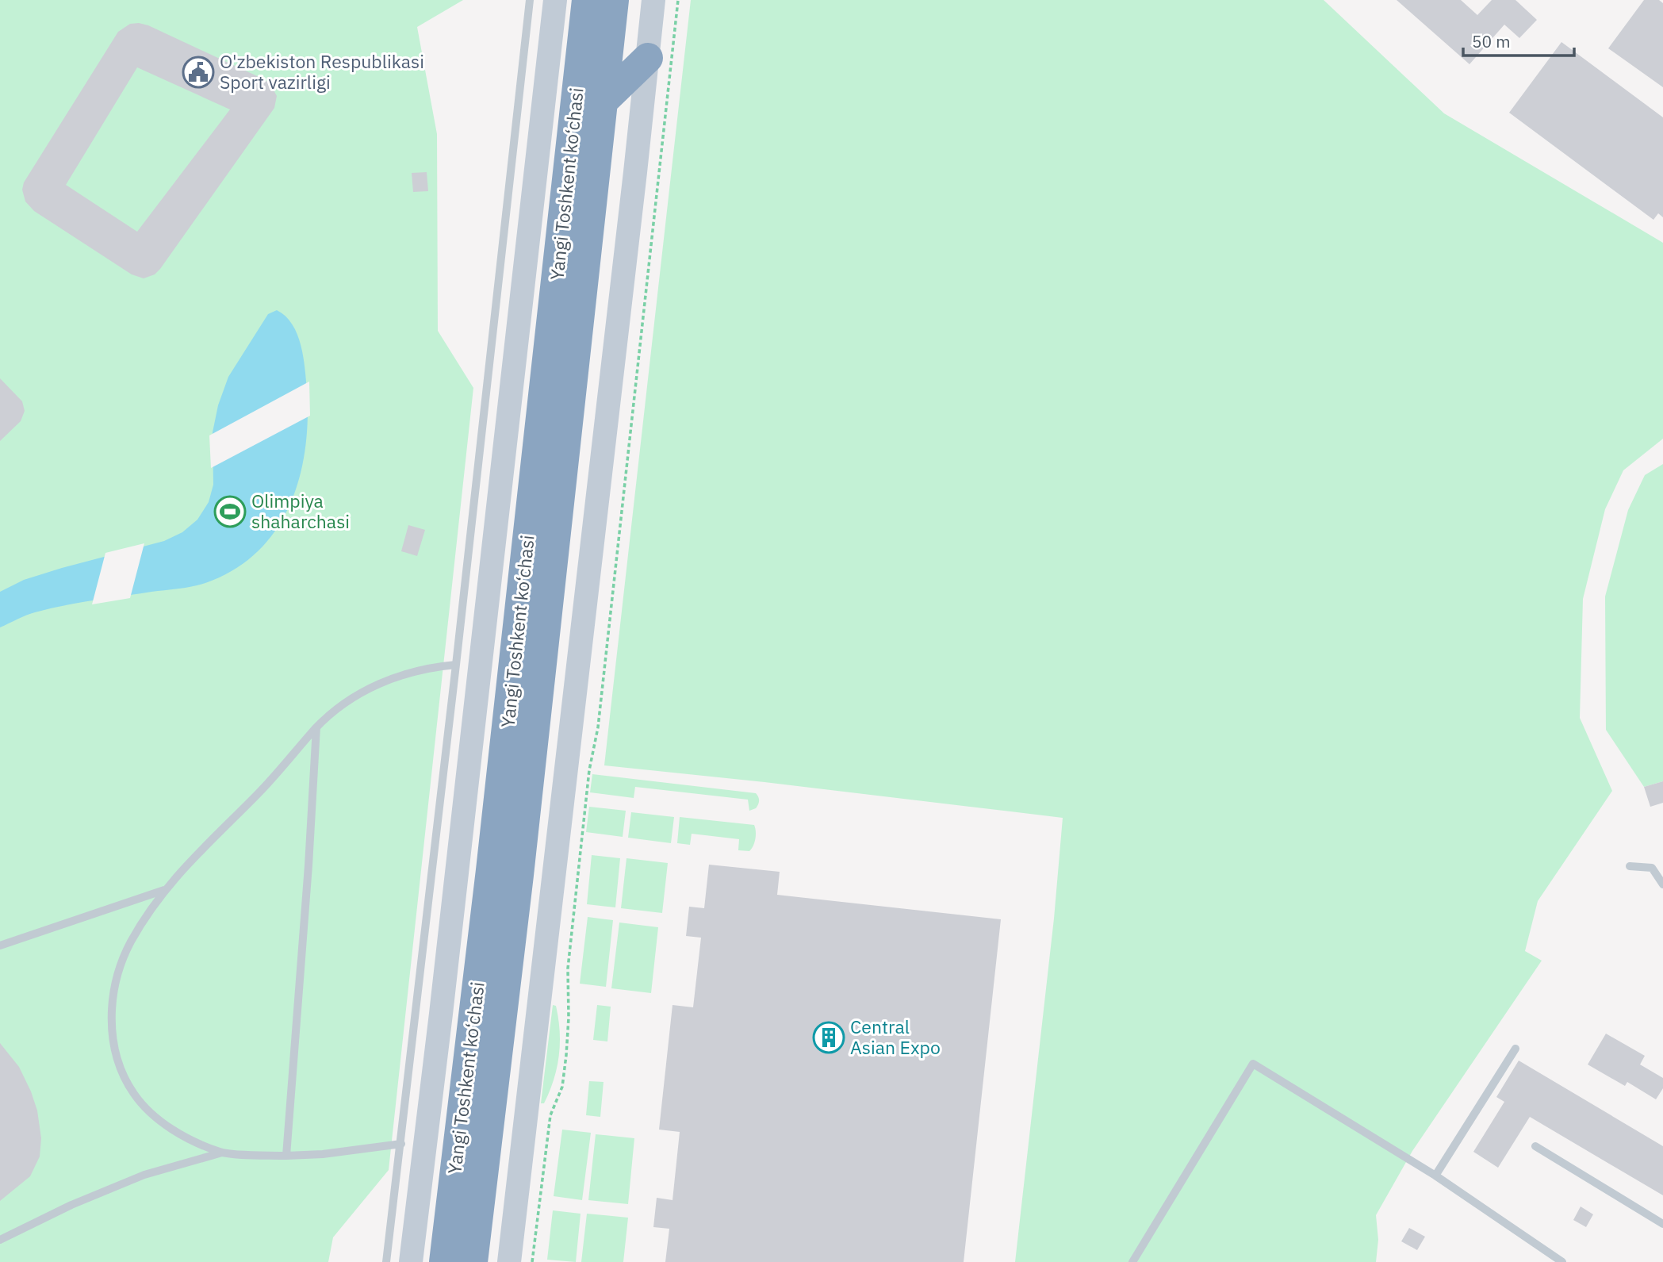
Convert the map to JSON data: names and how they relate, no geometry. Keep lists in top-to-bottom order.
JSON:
{
  "streets": {
    "highway": ["Yangi Toshkent ko‘chasi"]
  },
  "places": {
    "public building": ["O'zbekiston Respublikasi Sport vazirligi"],
    "sports": ["Olimpiya shaharchasi"],
    "building": ["Central Asian Expo"]
  },
  "scale_bar": "50 m"
}
